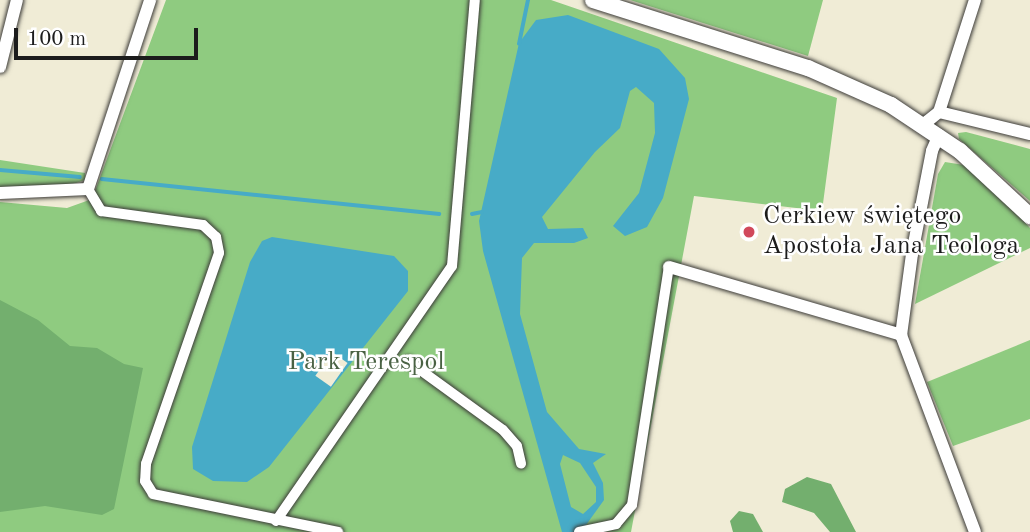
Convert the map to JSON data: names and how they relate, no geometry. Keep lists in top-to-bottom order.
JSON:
{
  "parks": ["Park Terespol"],
  "places": ["Cerkiew świętego Apostoła Jana Teologa"],
  "scale_bar": "100 m"
}
